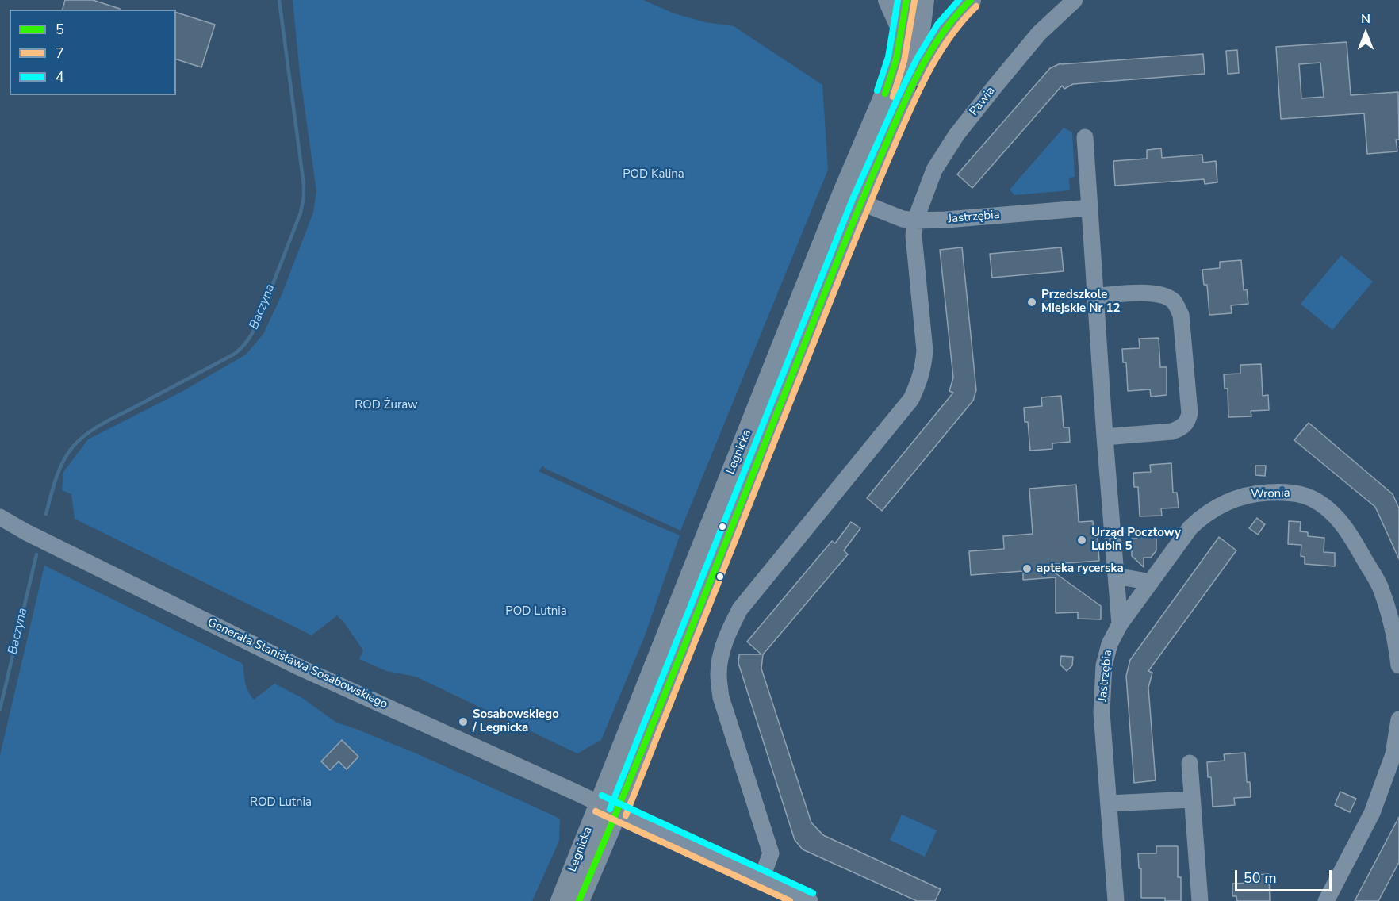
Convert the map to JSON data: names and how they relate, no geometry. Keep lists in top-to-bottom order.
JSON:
{
  "streets": {
    "main road": ["Legnicka"],
    "street": [
      "Pawia",
      "Jastrzębia",
      "Wronia",
      "Generała Stanisława Sosabowskiego"
    ]
  },
  "crossings": [
    ["Pawia", "Jastrzębia"],
    ["Jastrzębia", "Legnicka"],
    ["Jastrzębia", "Wronia"],
    ["Legnicka", "Generała Stanisława Sosabowskiego"]
  ],
  "water": ["Baczyna"],
  "parks": [
    "POD Kalina",
    "ROD Żuraw",
    "POD Lutnia",
    "ROD Lutnia"
  ],
  "places": [
    "Przedszkole Miejskie Nr 12",
    "Urząd Pocztowy Lubin 5",
    "apteka rycerska",
    "Sosabowskiego / Legnicka"
  ],
  "lines": ["transit line 5", "transit line 4", "transit line 7"],
  "legend": ["5", "7", "4"],
  "scale_bar": "50 m",
  "north": "top"
}
